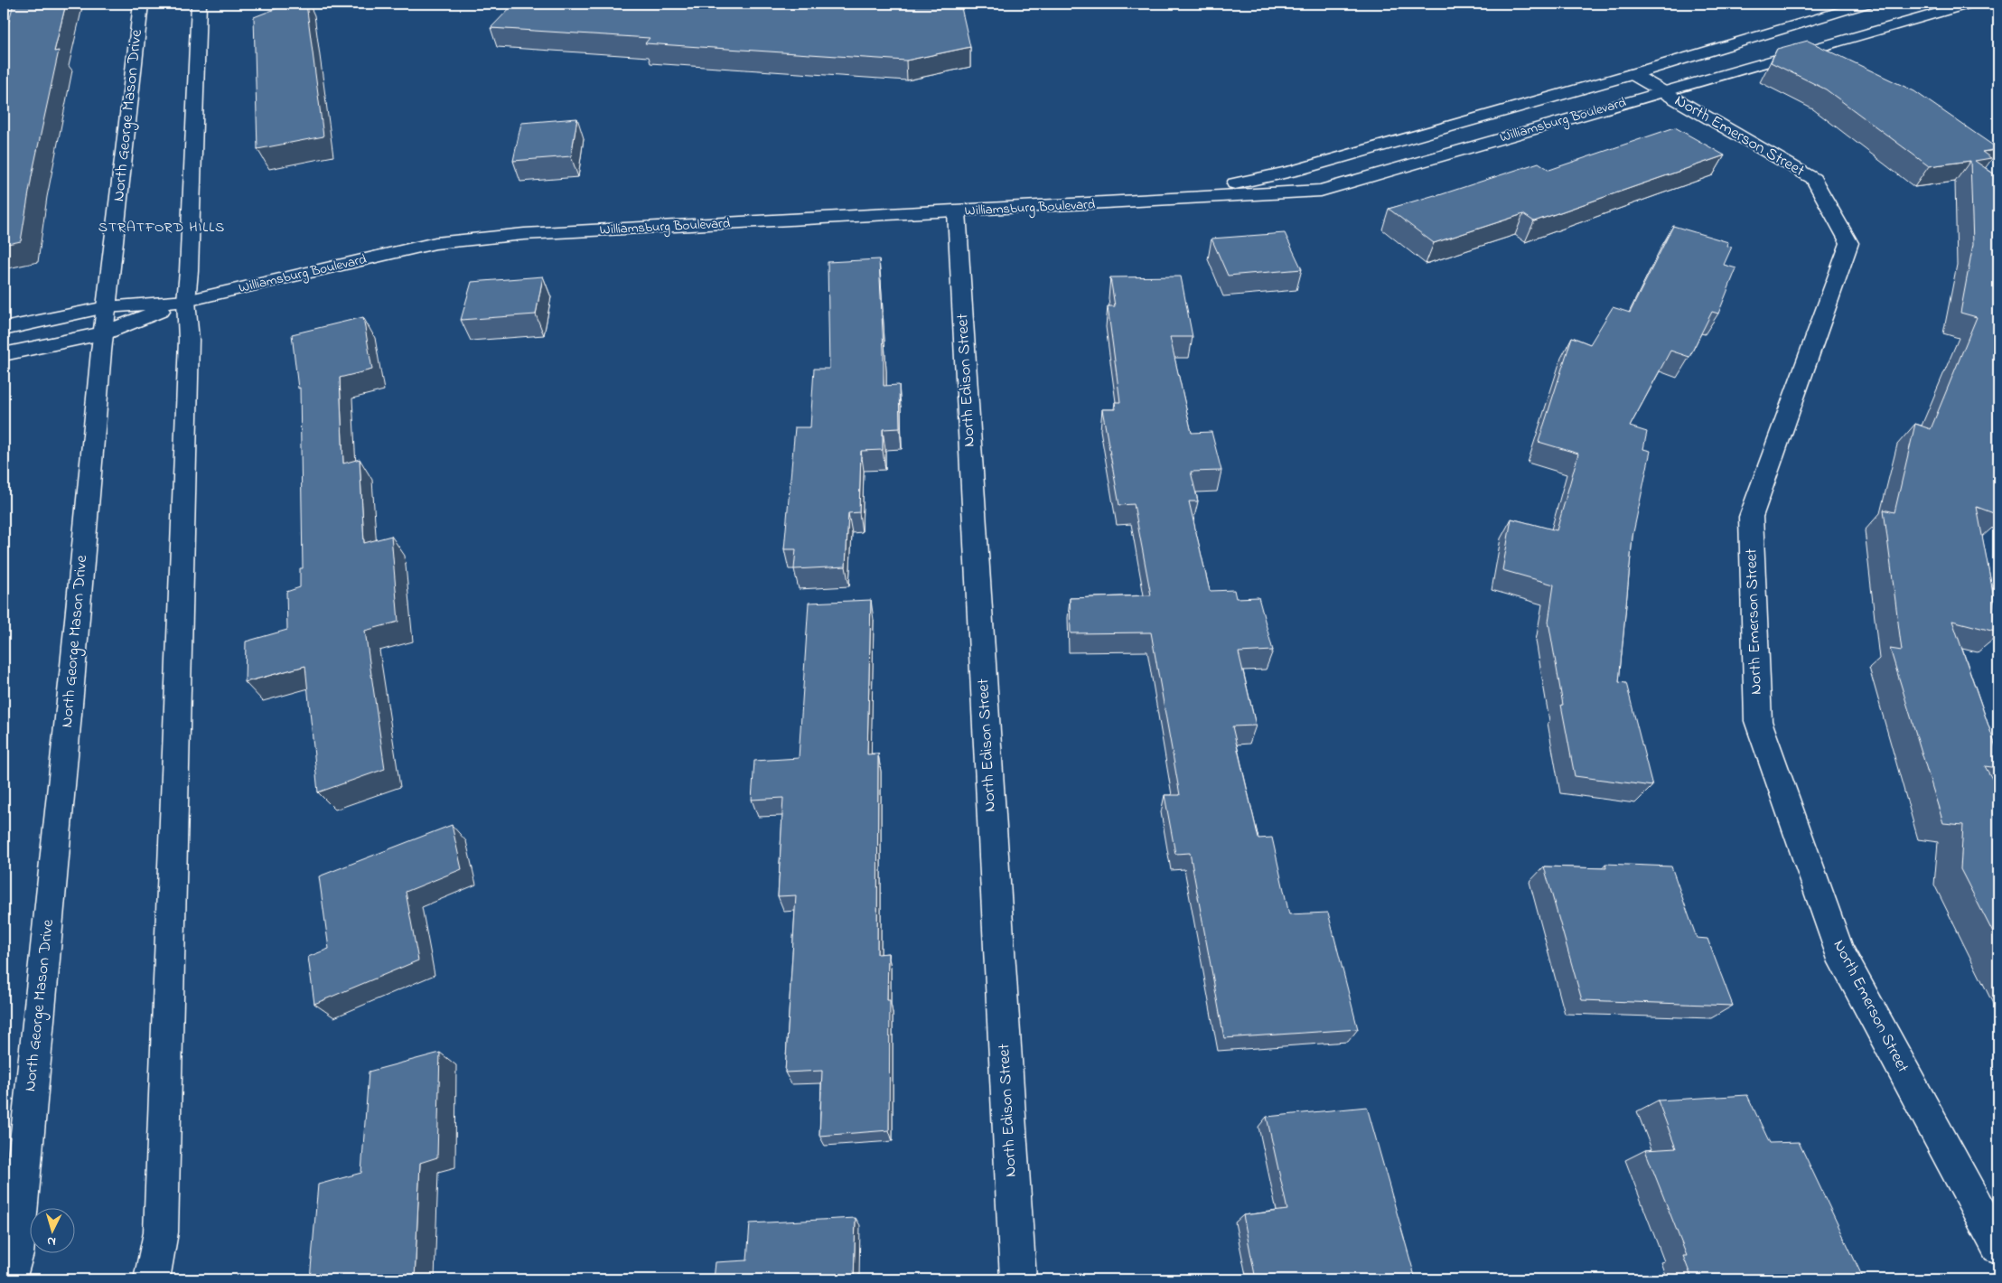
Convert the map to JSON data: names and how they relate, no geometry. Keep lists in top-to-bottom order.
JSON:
{
  "streets": {
    "street": [
      "North George Mason Drive",
      "Williamsburg Boulevard",
      "North Emerson Street",
      "North Edison Street"
    ]
  },
  "crossings": [
    ["North George Mason Drive", "Williamsburg Boulevard"],
    ["Williamsburg Boulevard", "North Emerson Street"],
    ["Williamsburg Boulevard", "North Edison Street"]
  ],
  "districts": ["STRATFORD HILLS"],
  "north": "bottom"
}
